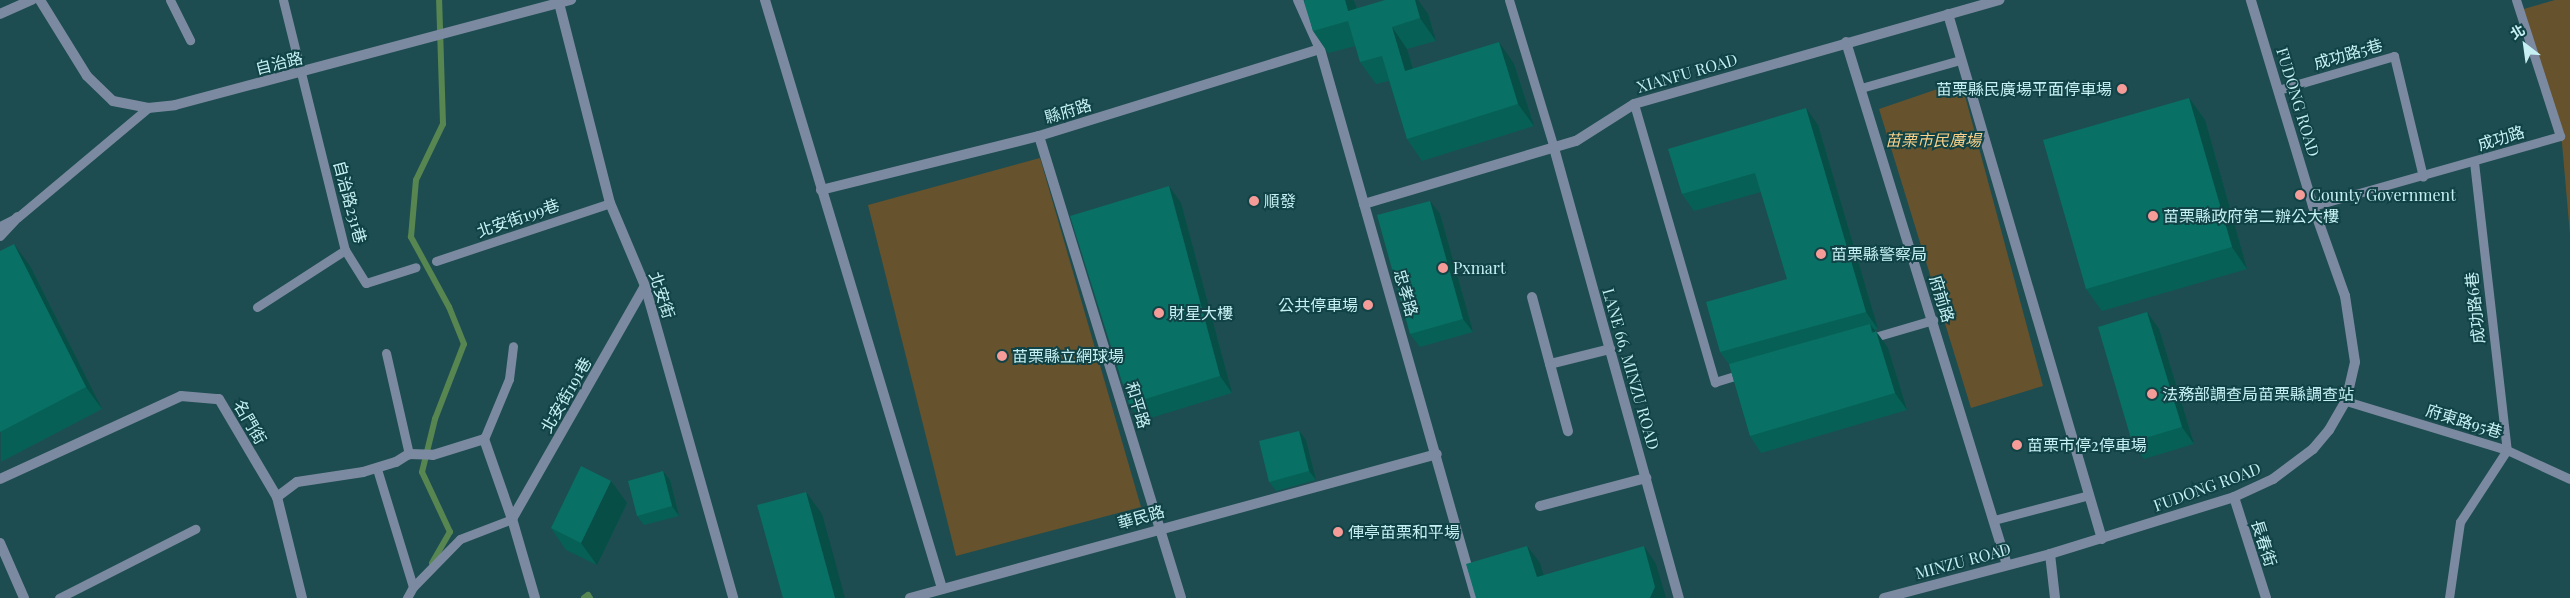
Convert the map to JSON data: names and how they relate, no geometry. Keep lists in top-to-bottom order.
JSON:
{
  "streets": {
    "street": [
      "自治路",
      "XIANFU ROAD",
      "FUDONG ROAD",
      "縣府路",
      "忠孝路",
      "北安街",
      "府前路",
      "LANE 66, MINZU ROAD",
      "北安街191巷",
      "和平路",
      "名門街",
      "華民路",
      "長春街",
      "MINZU ROAD"
    ],
    "lane": [
      "成功路5巷",
      "成功路",
      "自治路231巷",
      "北安街199巷",
      "成功路6巷",
      "府東路95巷"
    ]
  },
  "crossings": [
    ["成功路5巷", "FUDONG ROAD"],
    ["成功路5巷", "成功路"],
    ["自治路", "自治路231巷"],
    ["自治路", "北安街"],
    ["XIANFU ROAD", "忠孝路"],
    ["XIANFU ROAD", "府前路"],
    ["XIANFU ROAD", "LANE 66, MINZU ROAD"],
    ["FUDONG ROAD", "成功路"],
    ["FUDONG ROAD", "府東路95巷"],
    ["FUDONG ROAD", "長春街"],
    ["FUDONG ROAD", "MINZU ROAD"],
    ["縣府路", "忠孝路"],
    ["縣府路", "和平路"],
    ["成功路", "成功路6巷"],
    ["北安街199巷", "北安街"],
    ["忠孝路", "華民路"],
    ["北安街", "北安街191巷"],
    ["府前路", "MINZU ROAD"],
    ["成功路6巷", "府東路95巷"],
    ["和平路", "華民路"]
  ],
  "parks": ["苗栗市民廣場"],
  "places": [
    "苗栗縣民廣場平面停車場",
    "County Government",
    "順發",
    "苗栗縣政府第二辦公大樓",
    "苗栗縣警察局",
    "Pxmart",
    "公共停車場",
    "財星大樓",
    "苗栗縣立網球場",
    "法務部調查局苗栗縣調查站",
    "苗栗市停2停車場",
    "俥亭苗栗和平場"
  ],
  "north": "top left"
}
